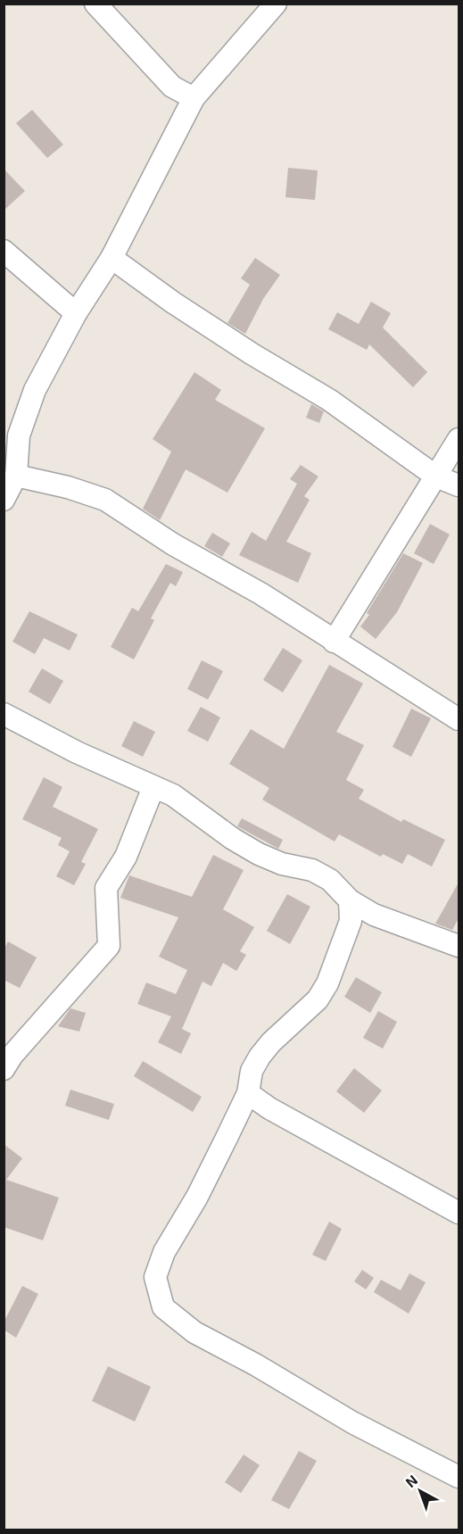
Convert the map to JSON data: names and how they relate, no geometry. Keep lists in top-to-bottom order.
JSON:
{
  "north": "top left"
}
